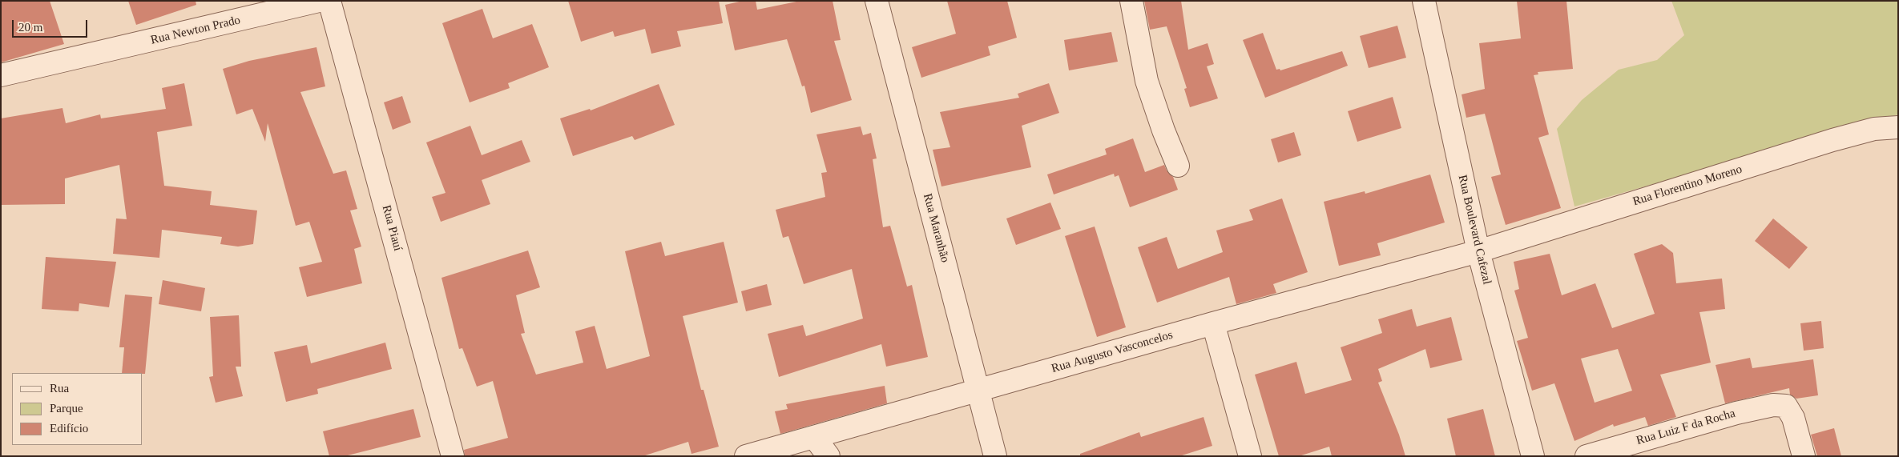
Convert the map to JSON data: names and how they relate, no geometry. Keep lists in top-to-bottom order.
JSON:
{
  "streets": {
    "street": [
      "Rua Newton Prado",
      "Rua Florentino Moreno",
      "Rua Piauí",
      "Rua Maranhão",
      "Rua Boulevard Cafezal",
      "Rua Augusto Vasconcelos",
      "Rua Luiz F da Rocha"
    ]
  },
  "crossings": [
    ["Rua Florentino Moreno", "Rua Boulevard Cafezal"],
    ["Rua Florentino Moreno", "Rua Augusto Vasconcelos"],
    ["Rua Maranhão", "Rua Augusto Vasconcelos"],
    ["Rua Boulevard Cafezal", "Rua Augusto Vasconcelos"]
  ],
  "legend": ["Rua", "Parque", "Edifício"],
  "scale_bar": "20 m"
}
